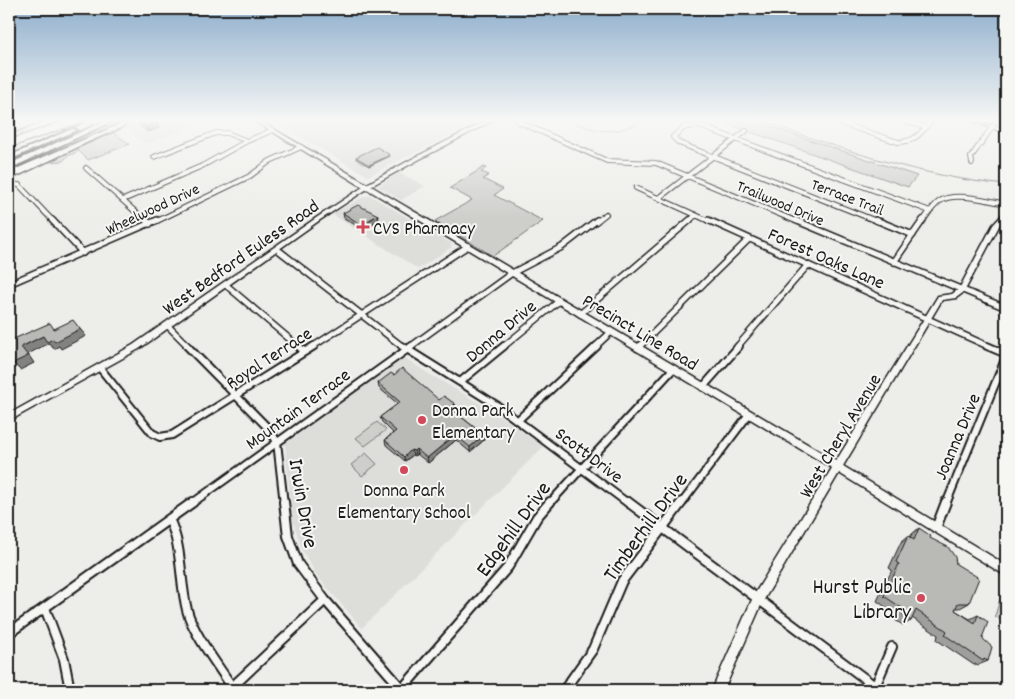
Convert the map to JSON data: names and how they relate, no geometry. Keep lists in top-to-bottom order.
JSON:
{
  "streets": {
    "main road": ["West Bedford Euless Road", "Precinct Line Road", "West Cheryl Avenue"],
    "street": [
      "Terrace Trail",
      "Trailwood Drive",
      "Wheelwood Drive",
      "Forest Oaks Lane",
      "Donna Drive",
      "Royal Terrace",
      "Mountain Terrace",
      "Joanna Drive",
      "Scott Drive",
      "Irwin Drive",
      "Timberhill Drive",
      "Edgehill Drive"
    ]
  },
  "crossings": [
    ["Trailwood Drive", "West Cheryl Avenue"],
    ["West Bedford Euless Road", "Precinct Line Road"],
    ["West Bedford Euless Road", "Royal Terrace"],
    ["West Bedford Euless Road", "Scott Drive"],
    ["West Bedford Euless Road", "Irwin Drive"],
    ["Forest Oaks Lane", "West Cheryl Avenue"],
    ["Forest Oaks Lane", "Joanna Drive"],
    ["Donna Drive", "Precinct Line Road"],
    ["Donna Drive", "Scott Drive"],
    ["Precinct Line Road", "Royal Terrace"],
    ["Precinct Line Road", "Mountain Terrace"],
    ["Precinct Line Road", "West Cheryl Avenue"],
    ["Precinct Line Road", "Joanna Drive"],
    ["Precinct Line Road", "Timberhill Drive"],
    ["Precinct Line Road", "Edgehill Drive"],
    ["Royal Terrace", "Scott Drive"],
    ["Royal Terrace", "Irwin Drive"],
    ["Mountain Terrace", "Scott Drive"],
    ["Mountain Terrace", "Irwin Drive"],
    ["West Cheryl Avenue", "Scott Drive"],
    ["Scott Drive", "Timberhill Drive"],
    ["Scott Drive", "Edgehill Drive"],
    ["Irwin Drive", "Edgehill Drive"]
  ],
  "places": {
    "health": ["CVS Pharmacy"],
    "other": ["Donna Park Elementary", "Donna Park Elementary School", "Hurst Public Library"]
  }
}
